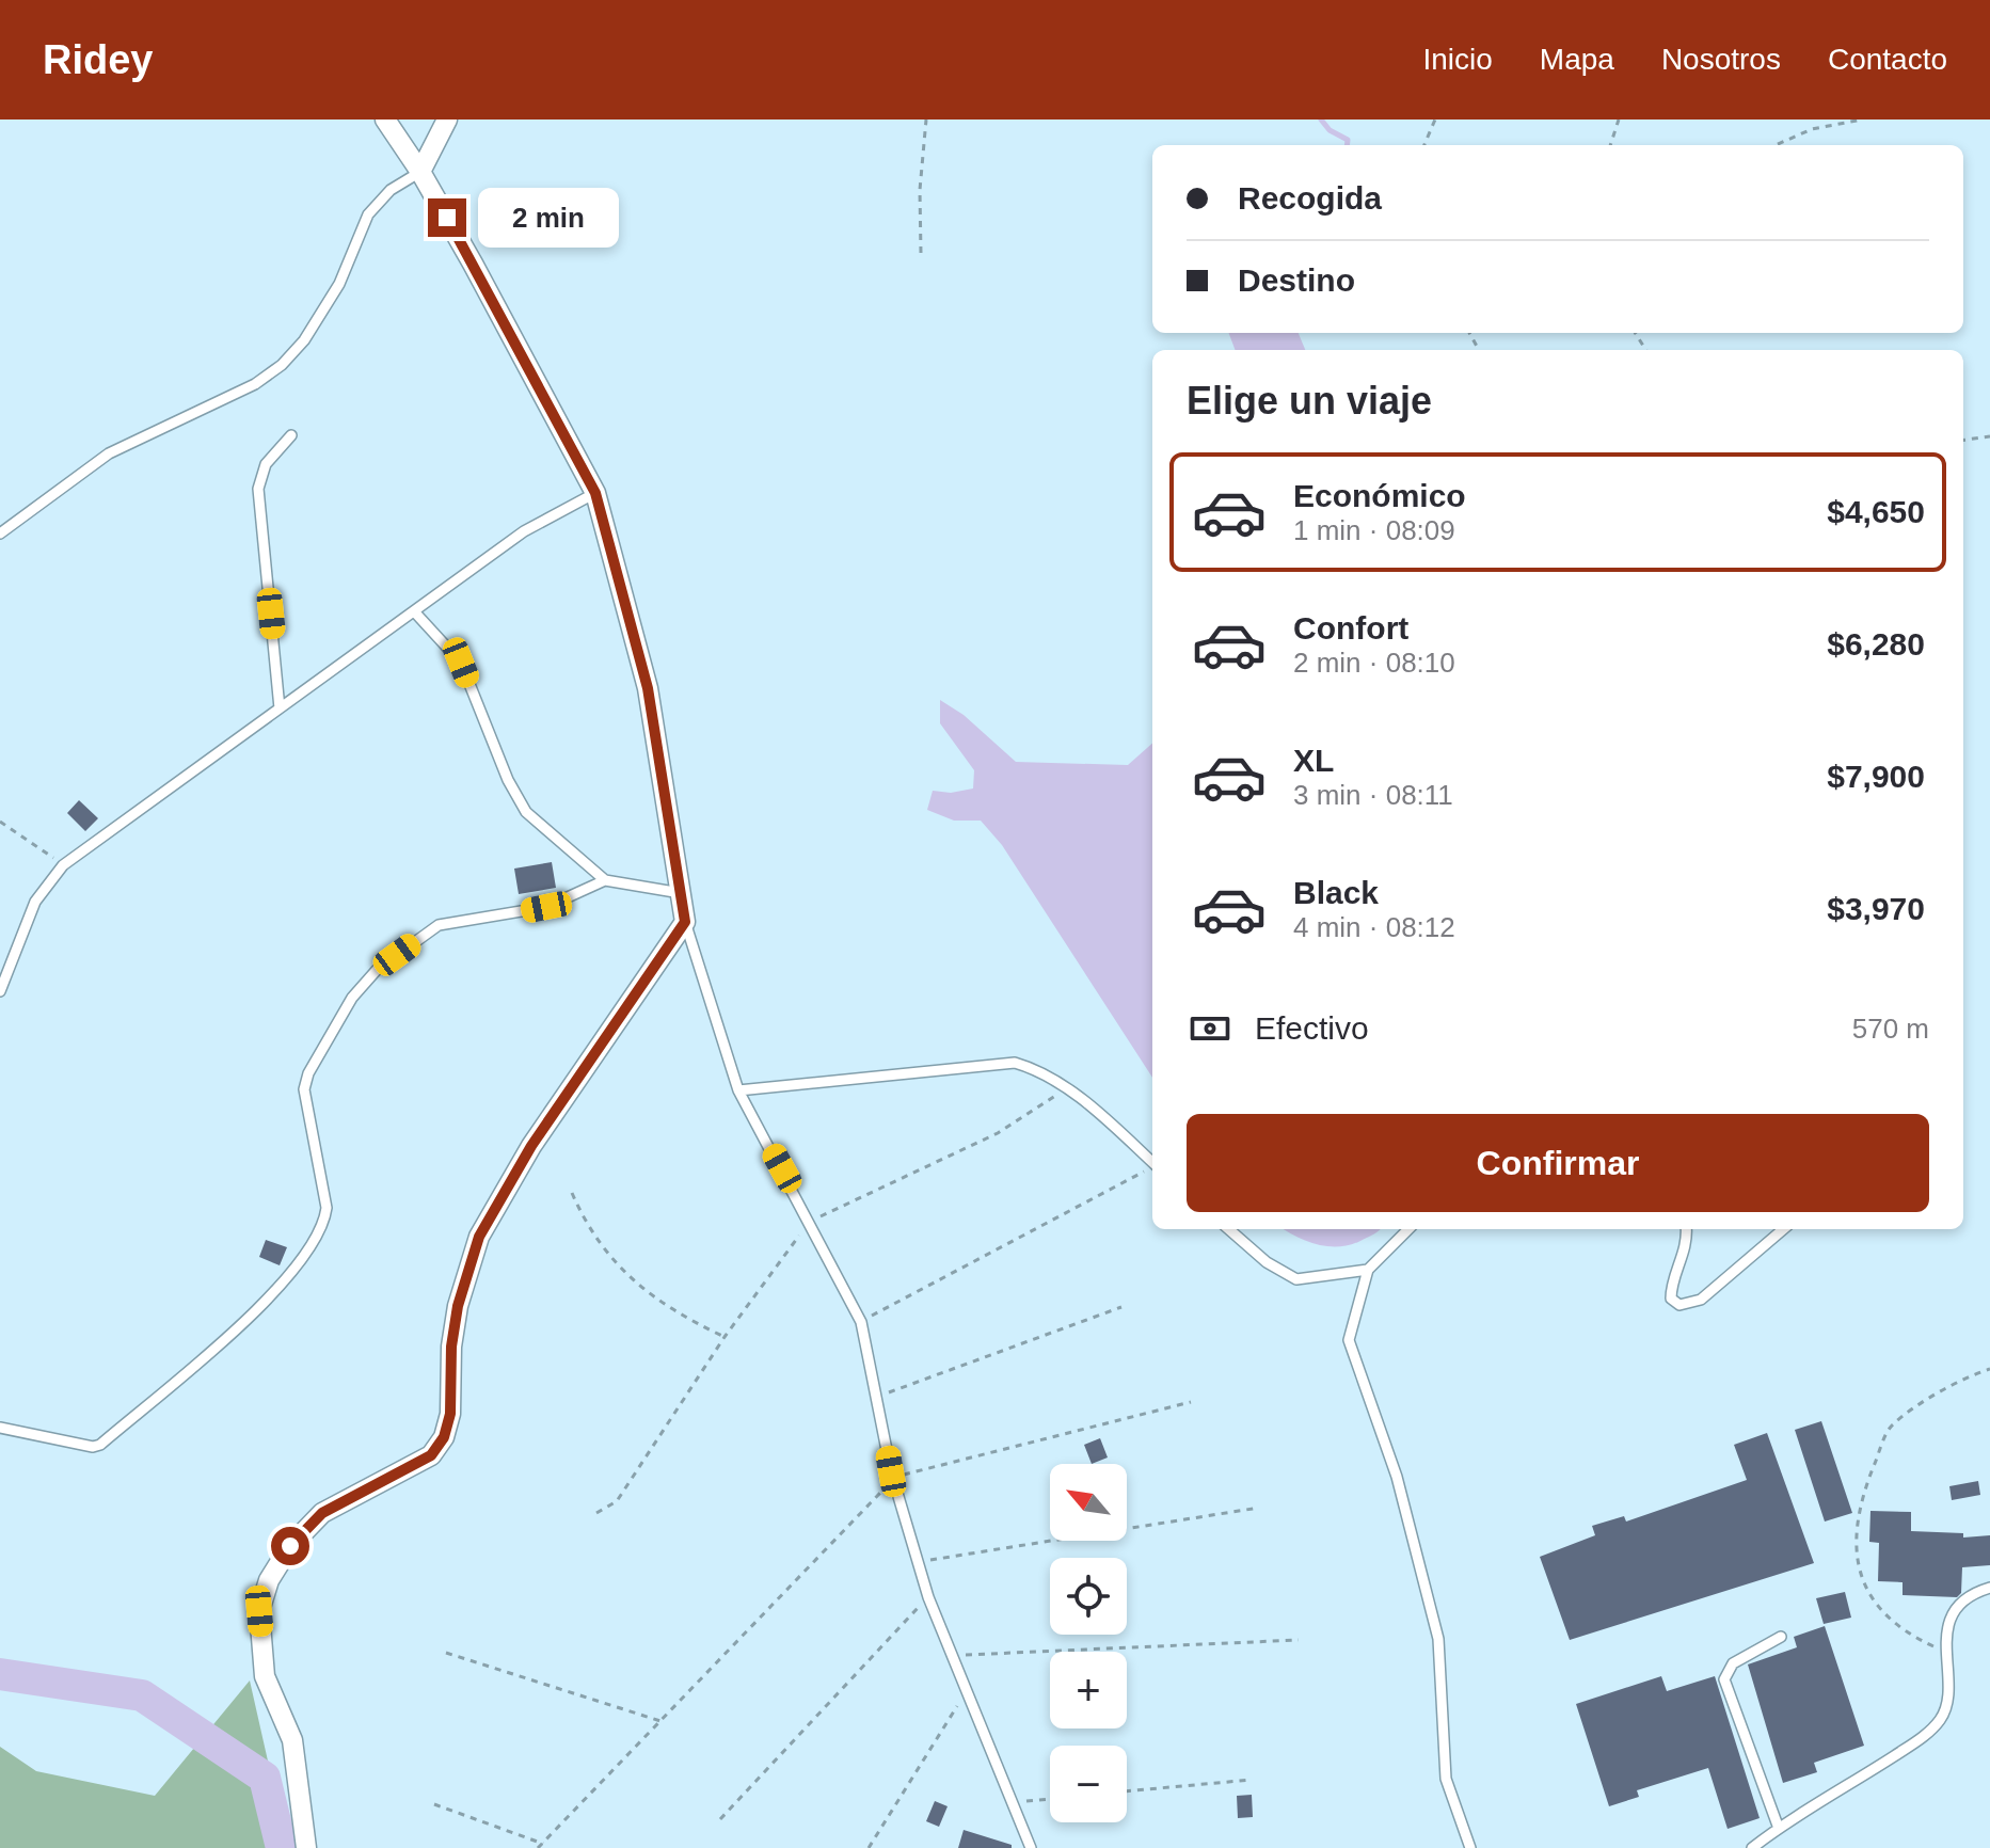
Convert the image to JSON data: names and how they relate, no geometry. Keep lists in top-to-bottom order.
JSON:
{
  "north": "top left",
  "page": {
    "header": "Ridey",
    "nav": [
      "Inicio",
      "Mapa",
      "Nosotros",
      "Contacto"
    ],
    "banner": ["Recogida", "Destino"],
    "bubble": "2 min",
    "heading": "Elige un viaje",
    "list": [
      {
        "name": "Económico",
        "note": "1 min · 08:09",
        "value": "$4,650"
      },
      {
        "name": "Confort",
        "note": "2 min · 08:10",
        "value": "$6,280"
      },
      {
        "name": "XL",
        "note": "3 min · 08:11",
        "value": "$7,900"
      },
      {
        "name": "Black",
        "note": "4 min · 08:12",
        "value": "$3,970"
      }
    ],
    "pay": ["Efectivo", "570 m"],
    "buttons": "Confirmar",
    "map_buttons": ["+", "−"]
  }
}
